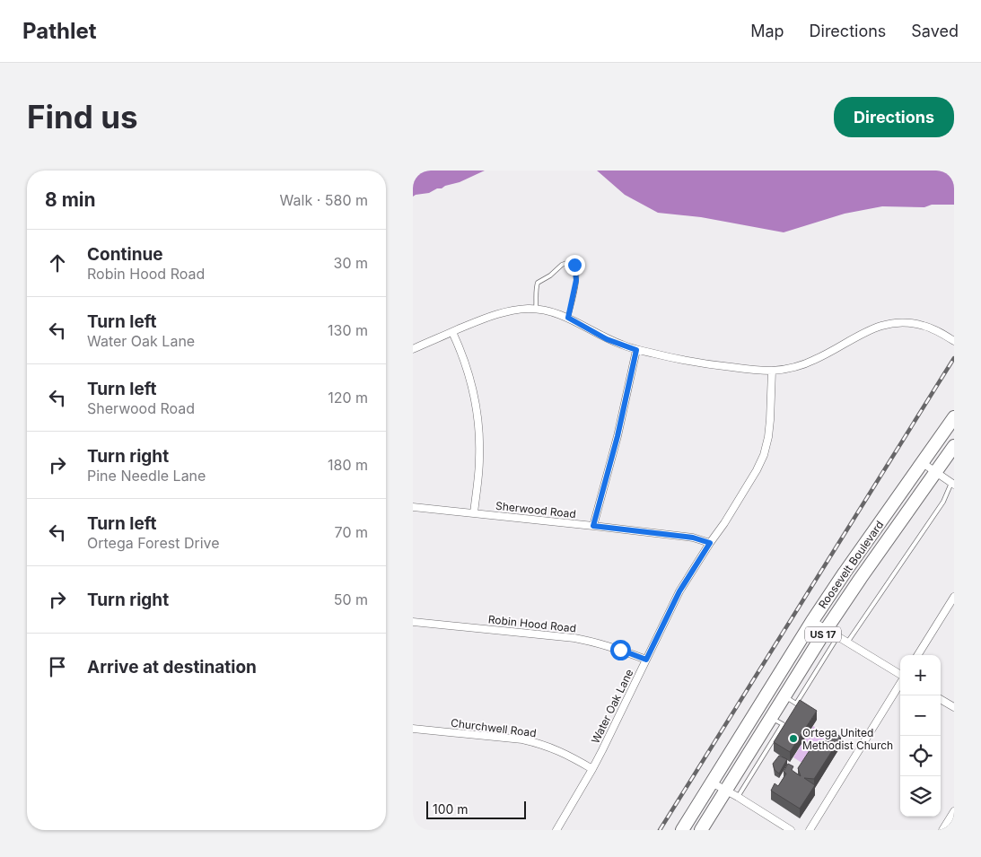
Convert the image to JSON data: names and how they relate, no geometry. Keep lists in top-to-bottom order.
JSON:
{
  "streets": {
    "highway": ["Roosevelt Boulevard", "US 17"],
    "street": [
      "Sherwood Road",
      "Robin Hood Road",
      "Water Oak Lane",
      "Churchwell Road"
    ]
  },
  "crossings": [
    ["Sherwood Road", "Water Oak Lane"],
    ["Robin Hood Road", "Water Oak Lane"],
    ["Water Oak Lane", "Churchwell Road"]
  ],
  "places": ["Ortega United Methodist Church"],
  "scale_bar": "100 m",
  "page": {
    "header": "Pathlet",
    "nav": ["Map", "Directions", "Saved"],
    "buttons": "Directions",
    "title": "Find us",
    "heading": ["8 min", "Walk · 580 m"],
    "list": [
      ["Continue", "Robin Hood Road", "30 m"],
      ["Turn left", "Water Oak Lane", "130 m"],
      ["Turn left", "Sherwood Road", "120 m"],
      ["Turn right", "Pine Needle Lane", "180 m"],
      ["Turn left", "Ortega Forest Drive", "70 m"],
      ["Turn right", "50 m"],
      "Arrive at destination"
    ],
    "map_buttons": ["+", "−"],
    "scale": "100 m"
  }
}
